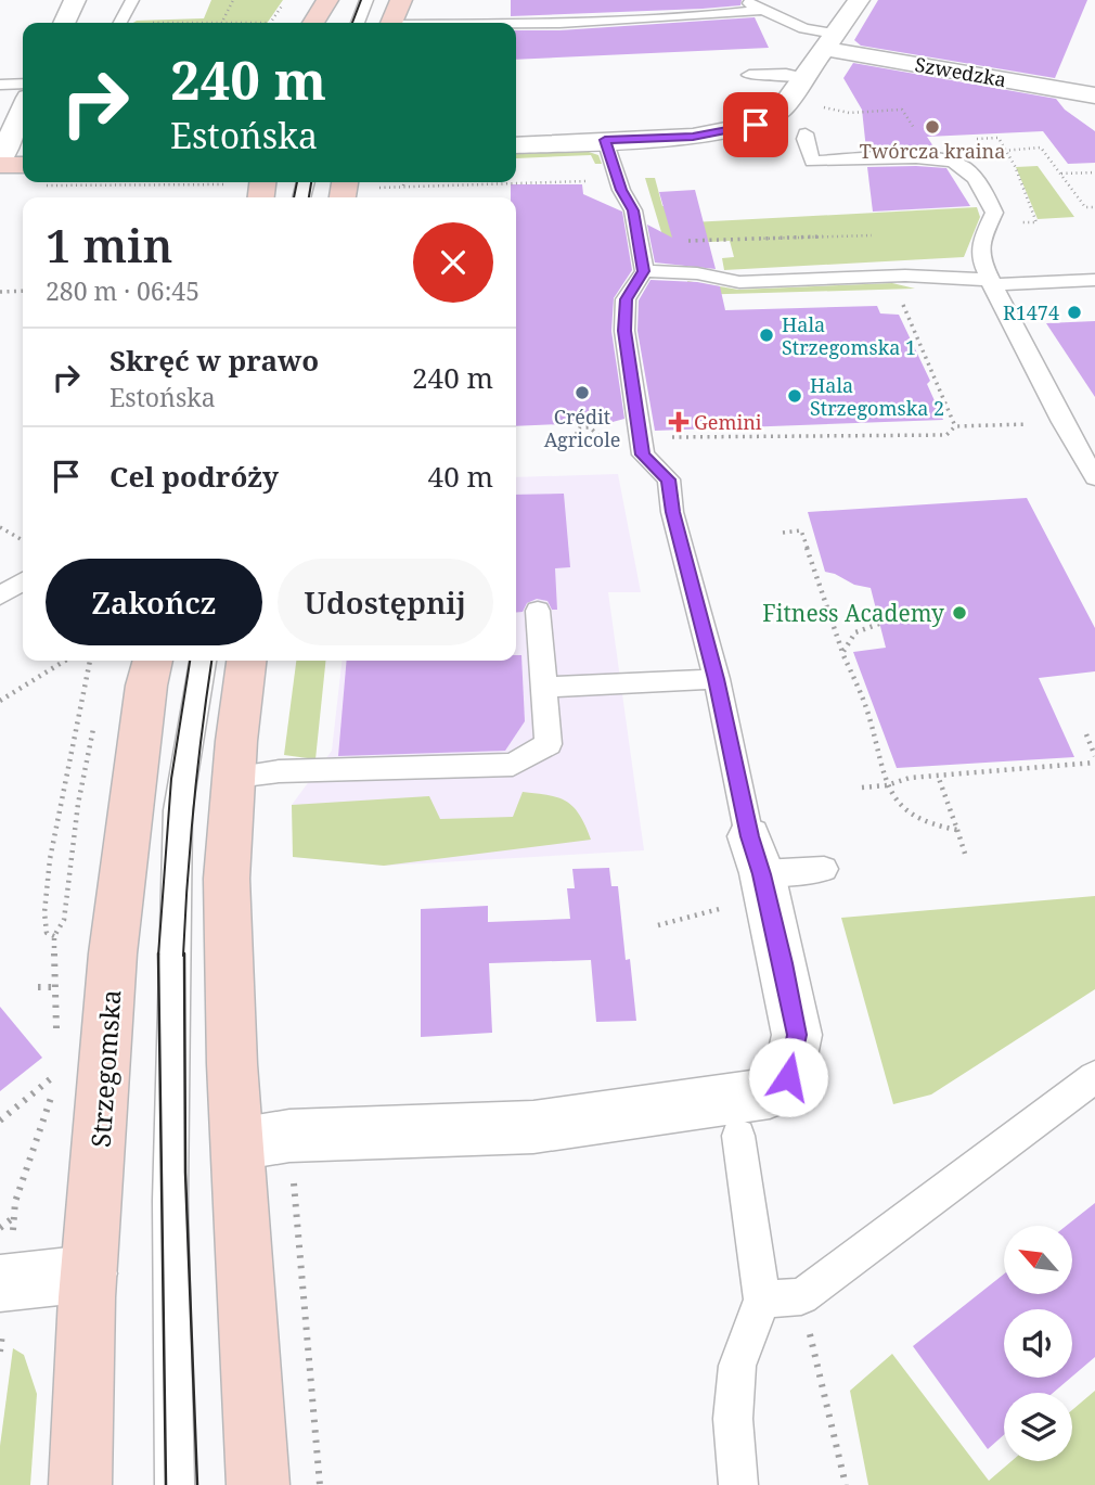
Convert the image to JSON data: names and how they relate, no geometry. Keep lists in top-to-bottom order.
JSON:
{
  "streets": {
    "main road": ["Strzegomska"],
    "street": ["Szwedzka"]
  },
  "places": {
    "other": [
      "Twórcza kraina",
      "R1474",
      "Hala Strzegomska 1",
      "Crédit Agricole",
      "Hala Strzegomska 2",
      "Fitness Academy"
    ],
    "health": ["Gemini"]
  },
  "north": "top left",
  "page": {
    "turn": ["240 m", "Estońska"],
    "heading": ["1 min", "280 m · 06:45"],
    "list": [
      {
        "name": "Skręć w prawo",
        "note": "Estońska",
        "value": "240 m"
      },
      {
        "name": "Cel podróży",
        "value": "40 m"
      }
    ],
    "buttons": ["Zakończ", "Udostępnij"]
  }
}
